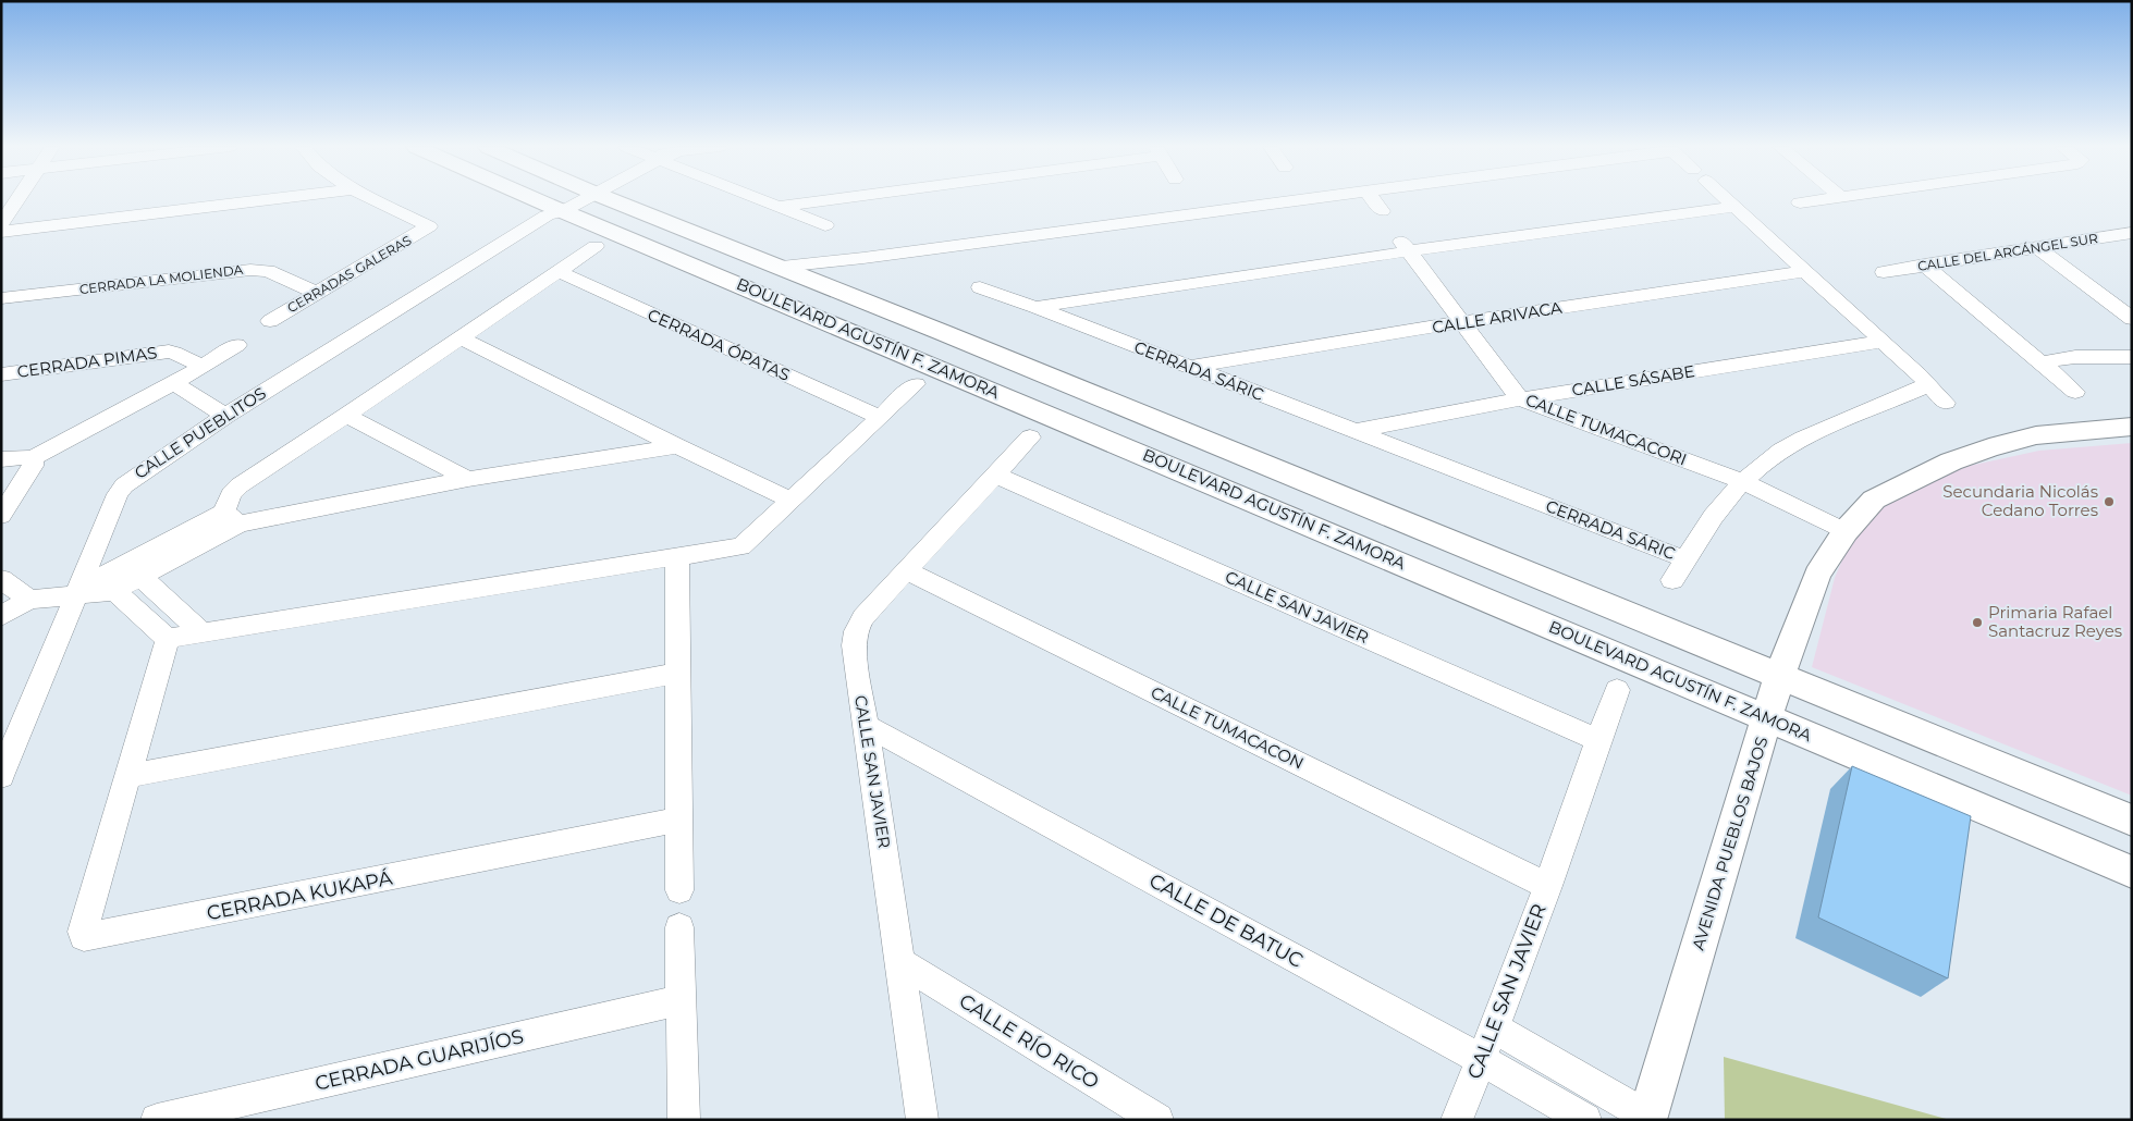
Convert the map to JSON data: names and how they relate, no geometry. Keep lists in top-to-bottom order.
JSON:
{
  "streets": {
    "street": [
      "CALLE DEL ARCÁNGEL SUR",
      "CERRADAS GALERAS",
      "CERRADA LA MOLIENDA",
      "CALLE ARIVACA",
      "BOULEVARD AGUSTÍN F. ZAMORA",
      "CERRADA ÓPATAS",
      "CERRADA PIMAS",
      "CERRADA SÁRIC",
      "CALLE SÁSABE",
      "CALLE TUMACACORI",
      "CALLE PUEBLITOS",
      "CALLE SAN JAVIER",
      "CALLE TUMACACON",
      "AVENIDA PUEBLOS BAJOS",
      "CERRADA KUKAPÁ",
      "CALLE DE BATUC",
      "CALLE RÍO RICO",
      "CERRADA GUARIJÍOS"
    ]
  },
  "crossings": [
    ["CERRADAS GALERAS", "CERRADA LA MOLIENDA"],
    ["CALLE ARIVACA", "CERRADA SÁRIC"],
    ["CALLE ARIVACA", "CALLE TUMACACORI"],
    ["BOULEVARD AGUSTÍN F. ZAMORA", "CALLE PUEBLITOS"],
    ["BOULEVARD AGUSTÍN F. ZAMORA", "AVENIDA PUEBLOS BAJOS"],
    ["CERRADA SÁRIC", "CALLE SÁSABE"],
    ["CERRADA SÁRIC", "CALLE TUMACACORI"],
    ["CALLE SÁSABE", "CALLE TUMACACORI"],
    ["CALLE TUMACACORI", "AVENIDA PUEBLOS BAJOS"],
    ["CALLE SAN JAVIER", "CALLE TUMACACON"],
    ["CALLE SAN JAVIER", "CALLE DE BATUC"],
    ["CALLE SAN JAVIER", "CALLE RÍO RICO"]
  ],
  "places": ["Secundaria Nicolás Cedano Torres", "Primaria Rafael Santacruz Reyes"]
}
